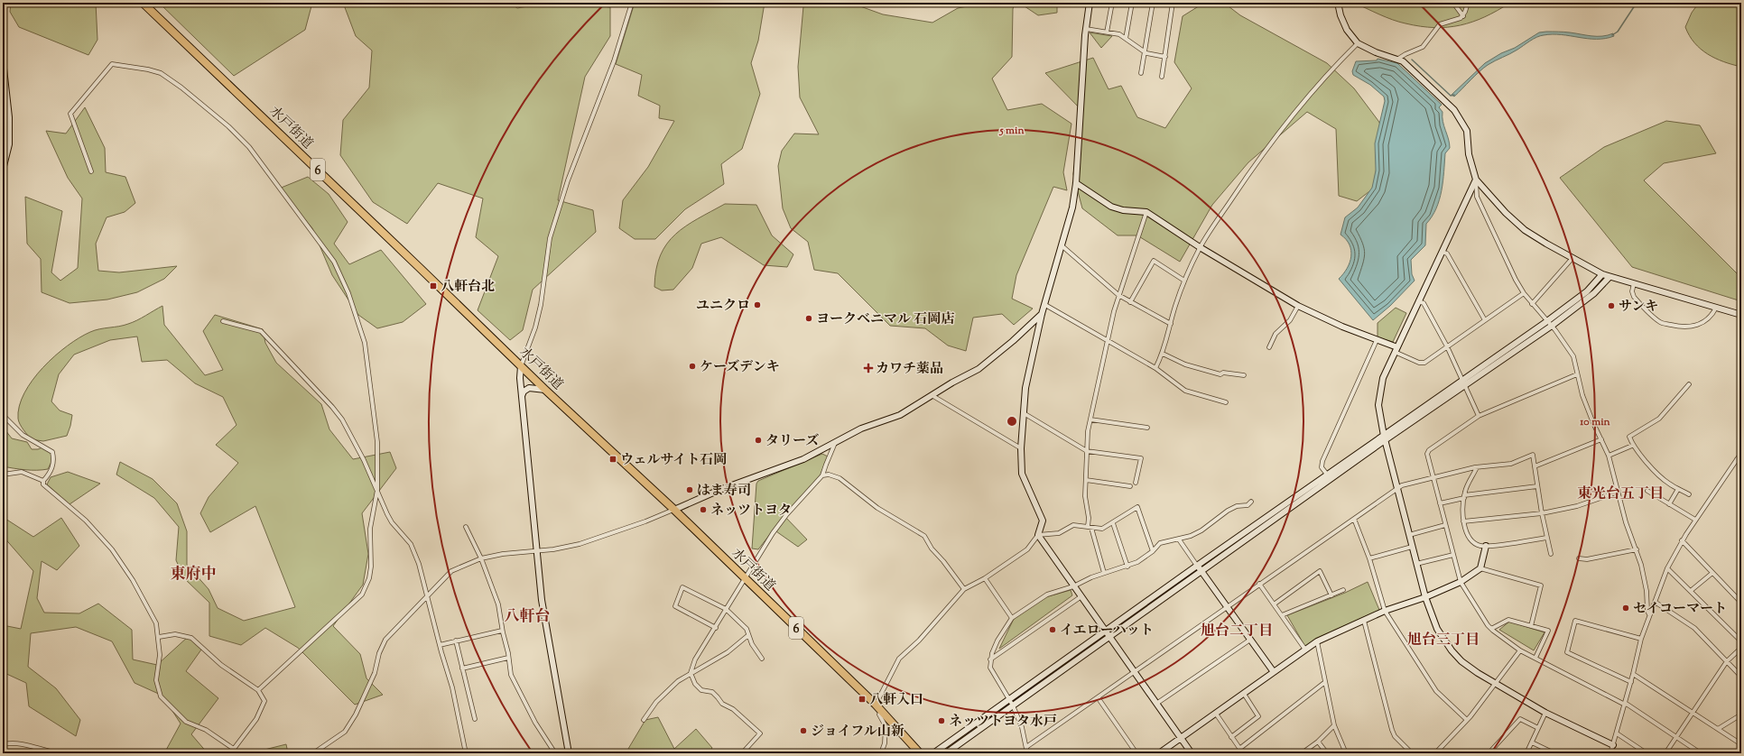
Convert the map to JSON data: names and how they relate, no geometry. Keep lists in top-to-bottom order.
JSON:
{
  "streets": {
    "highway": ["水戸街道", "6"]
  },
  "districts": [
    "東光台五丁目",
    "東府中",
    "八軒台",
    "旭台二丁目",
    "旭台三丁目"
  ],
  "places": {
    "transit": ["八軒台北", "ウェルサイト石岡", "八軒入口"],
    "other": [
      "ユニクロ",
      "サンキ",
      "ヨークベニマル 石岡店",
      "ケーズデンキ",
      "タリーズ",
      "はま寿司",
      "ネッツトヨタ",
      "セイコーマート",
      "イエローハット",
      "ネッツトヨタ水戸",
      "ジョイフル山新"
    ],
    "health": ["カワチ薬品"]
  },
  "rings": ["5 min", "10 min"]
}
